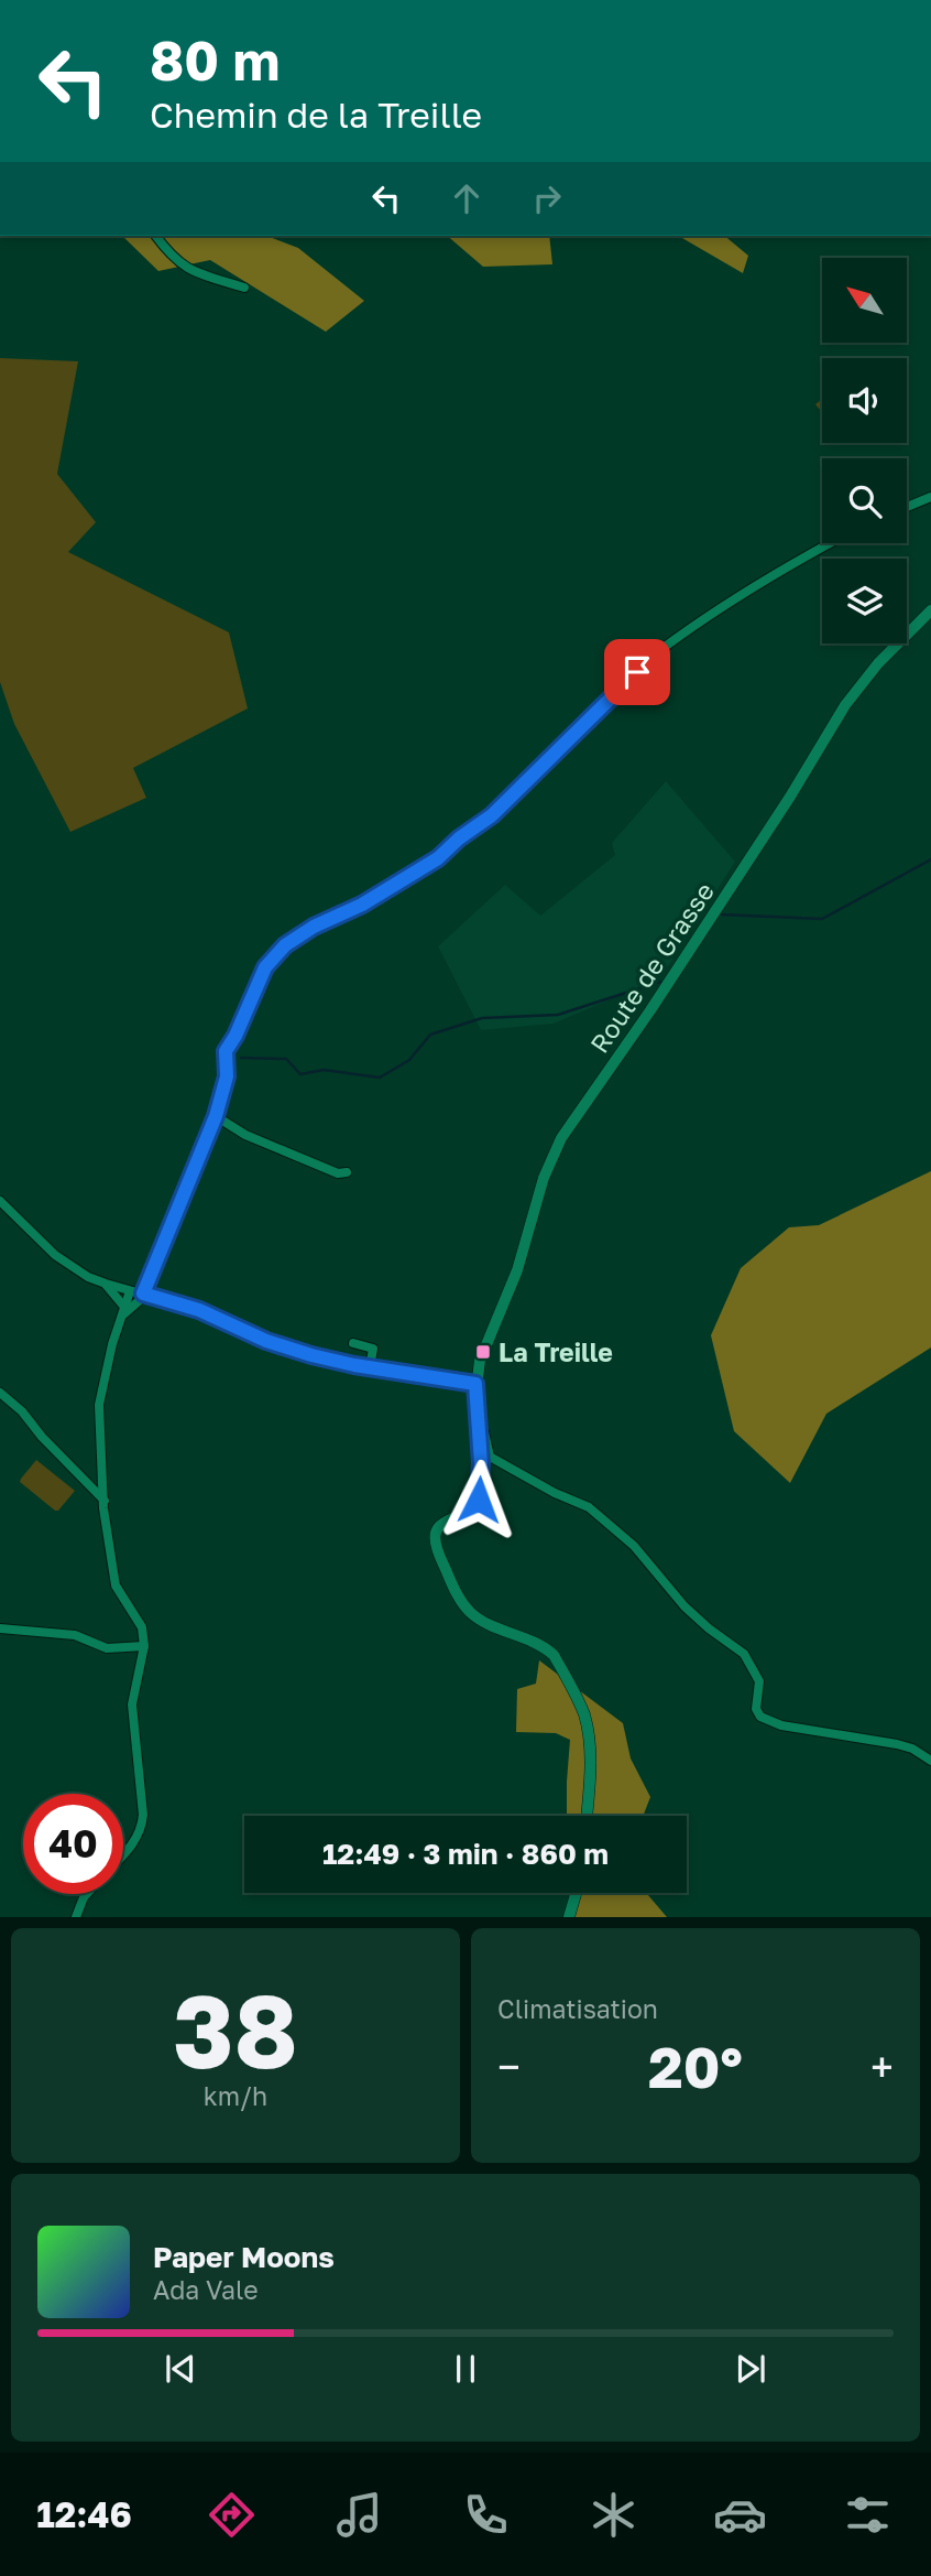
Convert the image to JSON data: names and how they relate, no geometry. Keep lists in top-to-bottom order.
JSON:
{
  "streets": {
    "street": ["Route de Grasse"]
  },
  "places": {
    "transit": ["La Treille"]
  },
  "north": "top left",
  "page": {
    "turn": ["80 m", "Chemin de la Treille"],
    "limit": "40",
    "trip": "12:49 · 3 min · 860 m",
    "tile": [
      ["38", "km/h"],
      "Climatisation"
    ],
    "heat": ["−", "20°", "+"],
    "song": ["Paper Moons", "Ada Vale"],
    "tabs": "12:46"
  }
}
